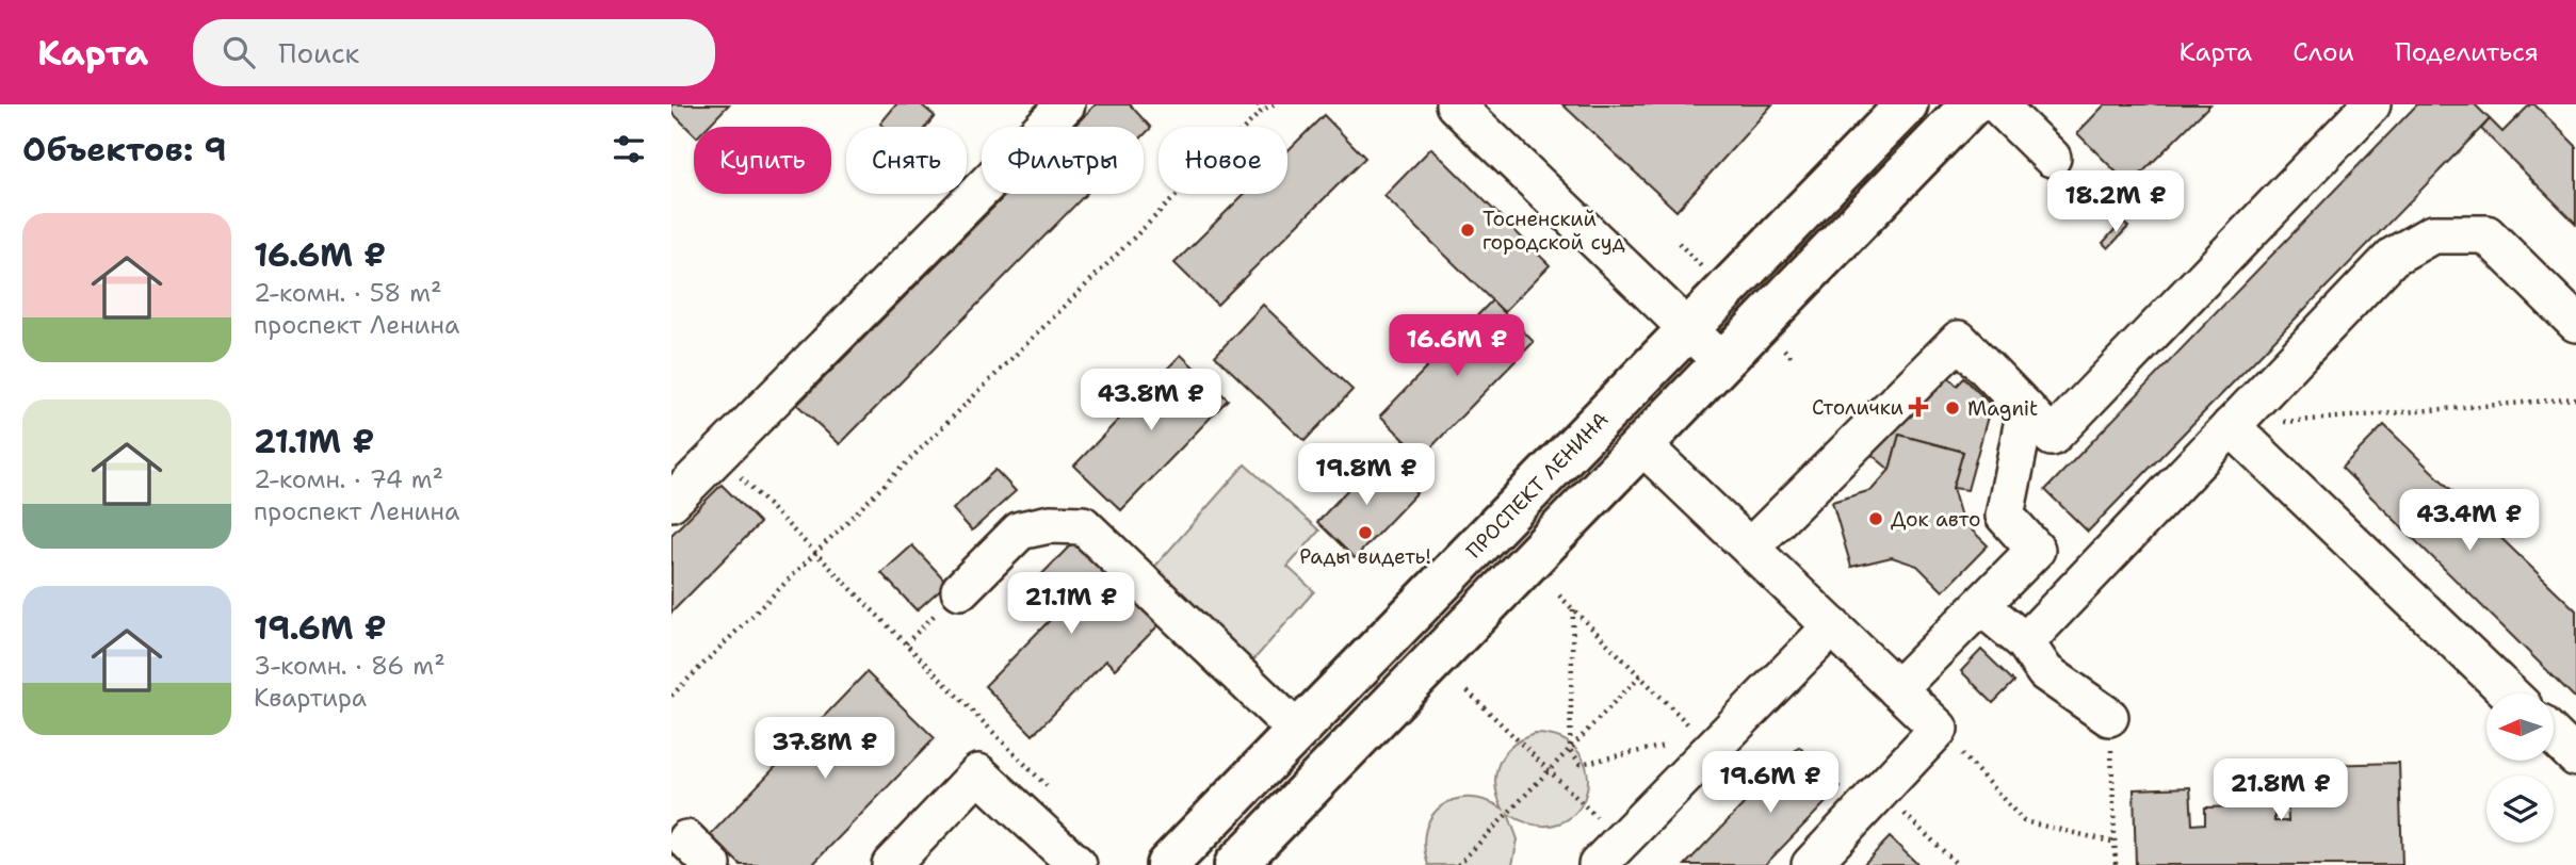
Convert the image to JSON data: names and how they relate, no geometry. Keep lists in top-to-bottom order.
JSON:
{
  "streets": {
    "main road": ["ПРОСПЕКТ ЛЕНИНА"]
  },
  "places": {
    "other": [
      "Тосненский городской суд",
      "Magnit",
      "Док авто",
      "Рады видеть!"
    ],
    "health": ["Столички"]
  },
  "north": "left",
  "page": {
    "header": "Карта",
    "search": "Поиск",
    "nav": ["Карта", "Слои", "Поделиться"],
    "heading": "Объектов: 9",
    "chip": [
      "Купить",
      "Снять",
      "Фильтры",
      "Новое"
    ],
    "price": [
      "18.2M ₽",
      "16.6M ₽",
      "43.8M ₽",
      "19.8M ₽",
      "43.4M ₽",
      "21.1M ₽",
      "37.8M ₽",
      "19.6M ₽",
      "21.8M ₽"
    ],
    "list": [
      {
        "name": "16.6M ₽",
        "note": "2-комн. · 58 m² · проспект Ленина"
      },
      {
        "name": "21.1M ₽",
        "note": "2-комн. · 74 m² · проспект Ленина"
      },
      {
        "name": "19.6M ₽",
        "note": "3-комн. · 86 m² · Квартира"
      }
    ]
  }
}
